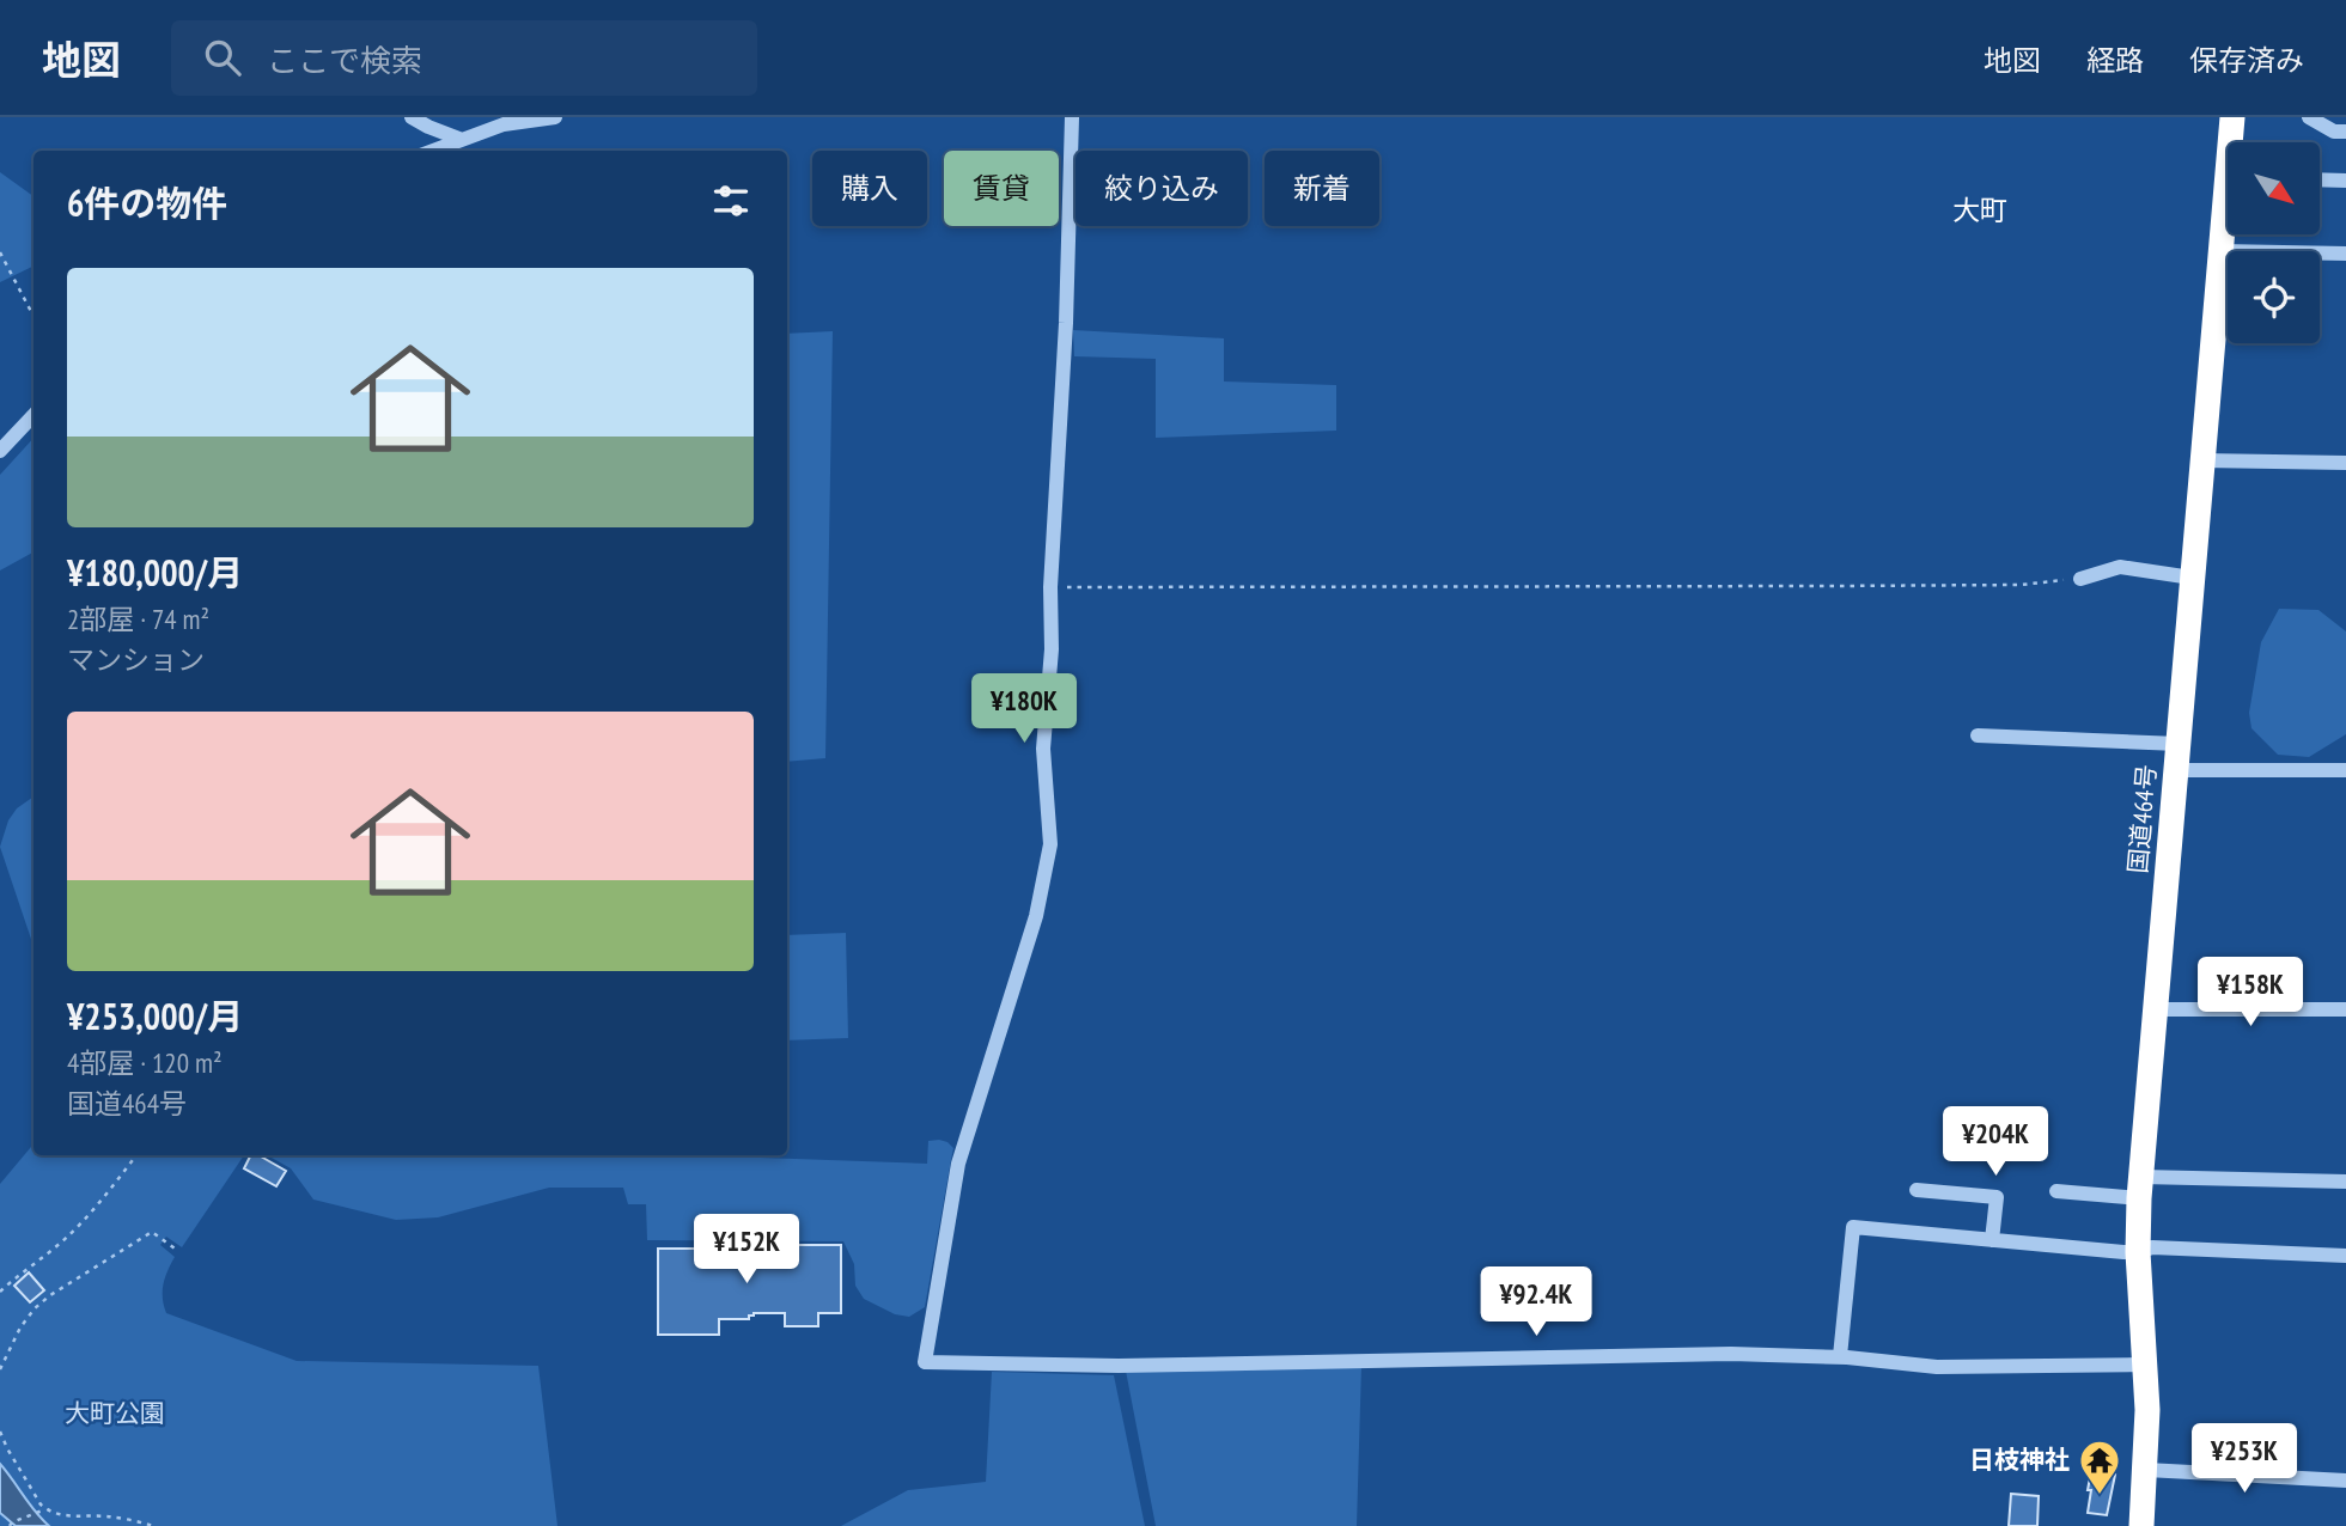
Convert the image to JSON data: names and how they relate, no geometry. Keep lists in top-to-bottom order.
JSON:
{
  "streets": {
    "highway": ["国道464号"]
  },
  "districts": ["大町"],
  "parks": ["大町公園"],
  "places": {
    "temple": ["日枝神社"]
  },
  "north": "bottom right",
  "page": {
    "header": "地図",
    "search": "ここで検索",
    "nav": ["地図", "経路", "保存済み"],
    "chip": [
      "購入",
      "賃貸",
      "絞り込み",
      "新着"
    ],
    "heading": "6件の物件",
    "list": [
      {
        "name": "¥180,000/月",
        "note": "2部屋 · 74 m² · マンション"
      },
      {
        "name": "¥253,000/月",
        "note": "4部屋 · 120 m² · 国道464号"
      }
    ],
    "price": [
      "¥180K",
      "¥158K",
      "¥204K",
      "¥152K",
      "¥92.4K",
      "¥253K"
    ]
  }
}
